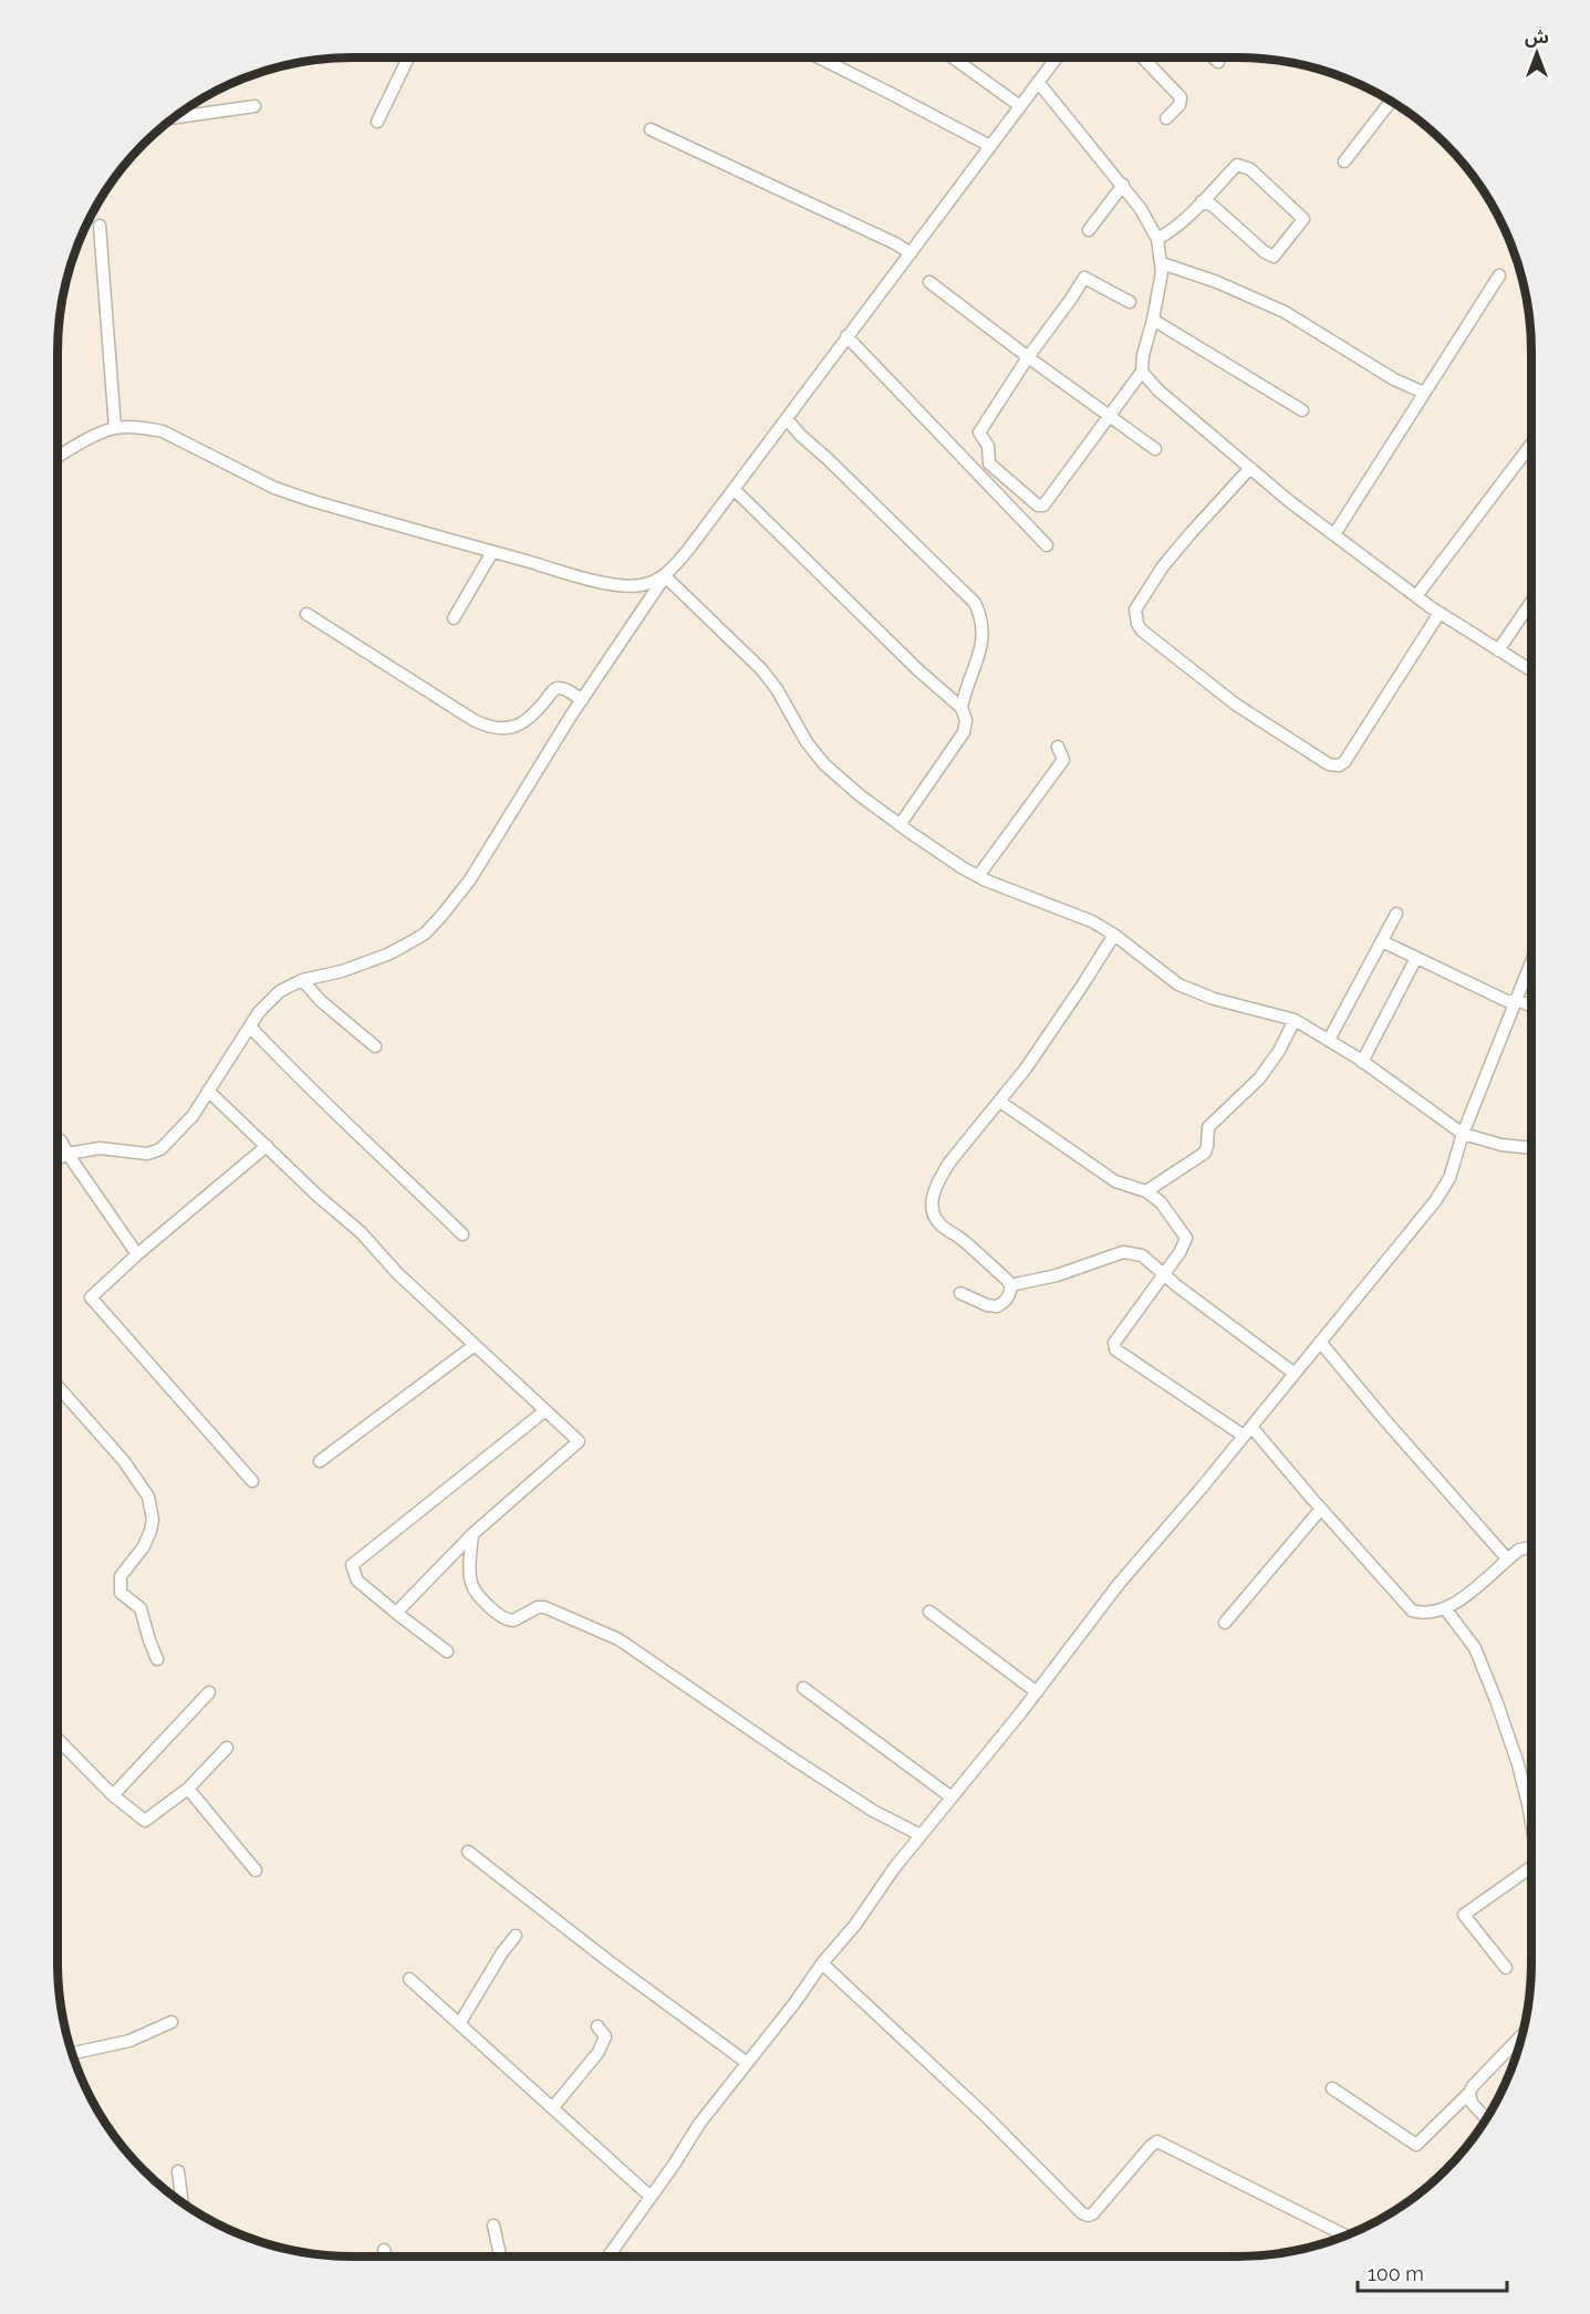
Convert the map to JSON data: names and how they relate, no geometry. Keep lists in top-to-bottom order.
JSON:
{
  "scale_bar": "100 m",
  "north": "top"
}
